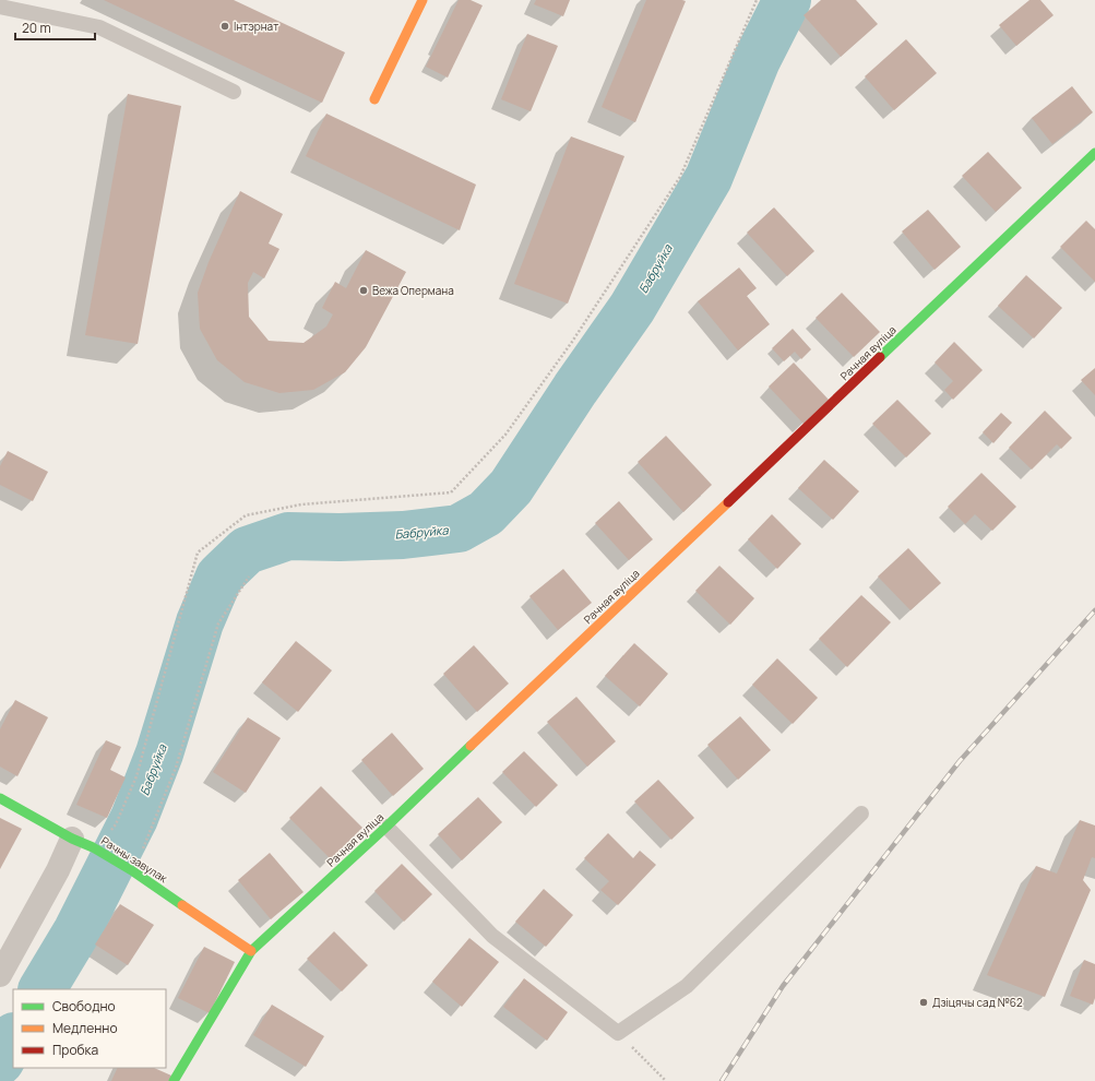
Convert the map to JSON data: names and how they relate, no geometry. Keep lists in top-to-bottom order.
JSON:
{
  "streets": {
    "street": ["Рачная вуліца", "Рачны завулак"]
  },
  "crossings": [
    ["Рачная вуліца", "Рачны завулак"]
  ],
  "water": ["Бабруйка"],
  "places": ["Інтэрнат", "Вежа Опермана", "Дзіцячы сад №62"],
  "legend": ["Свободно", "Медленно", "Пробка"],
  "scale_bar": "20 m"
}
